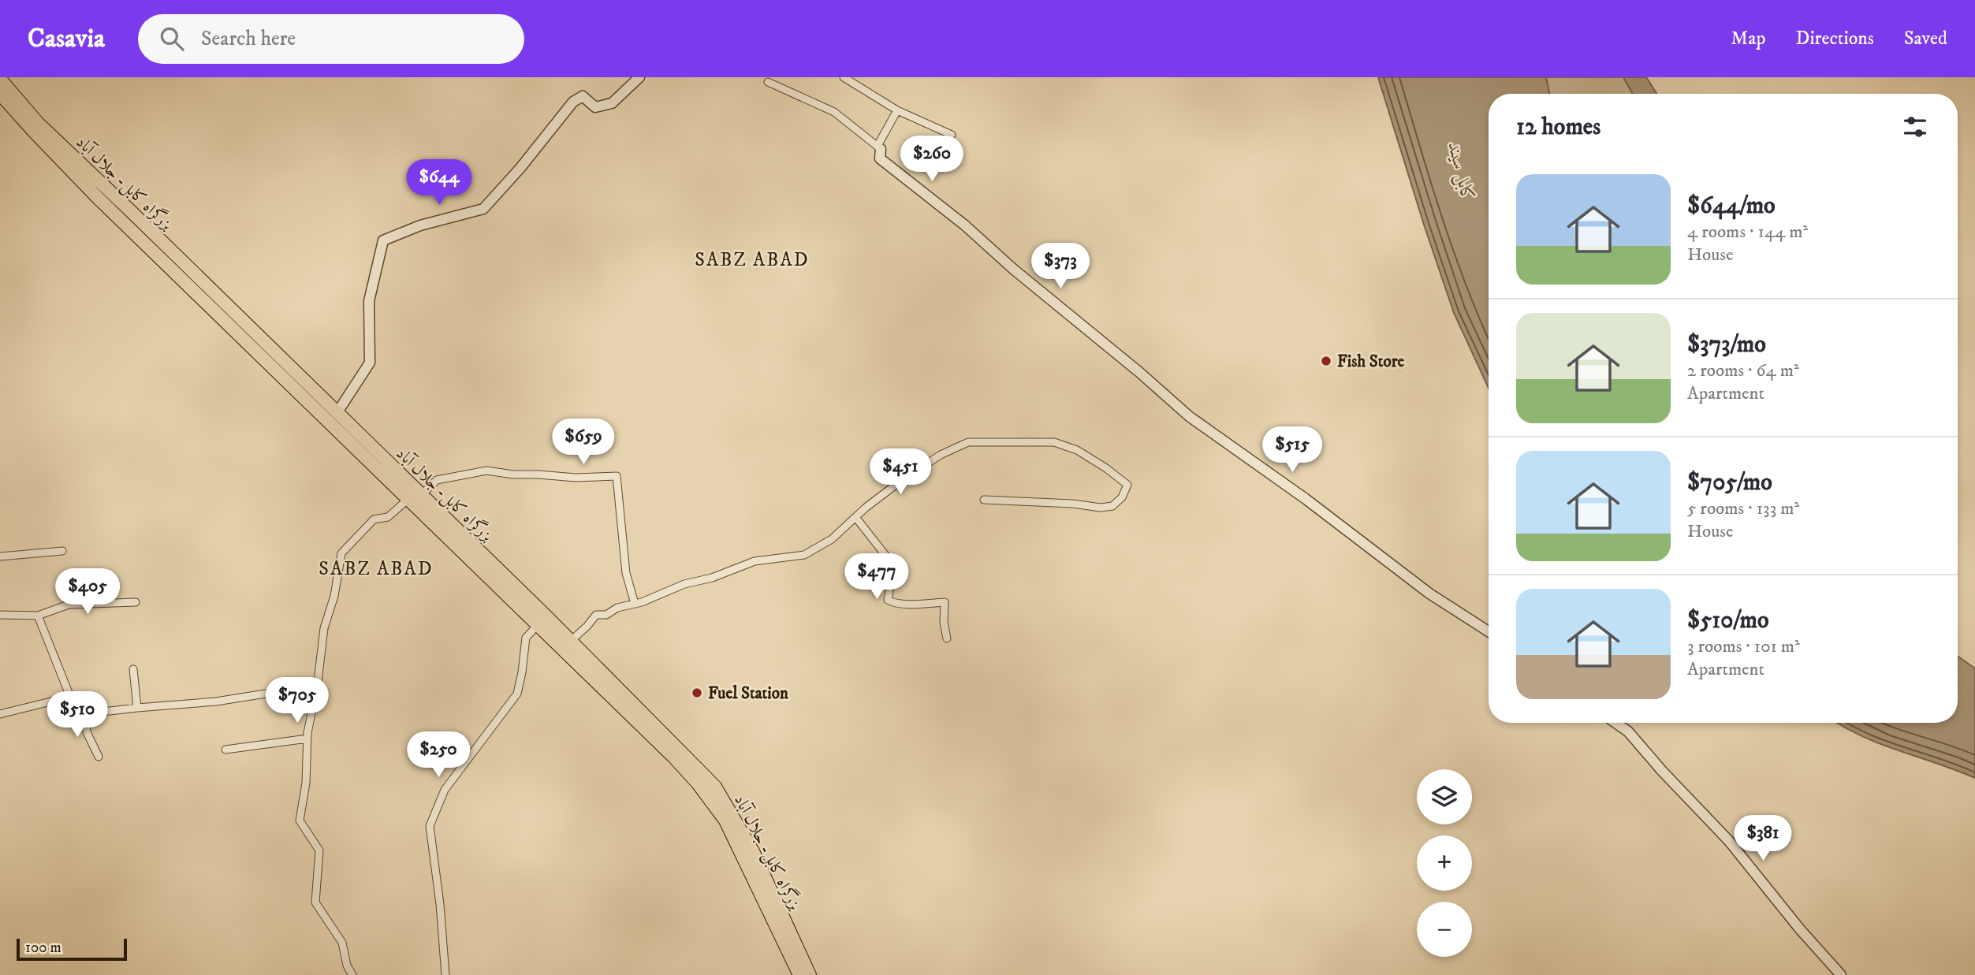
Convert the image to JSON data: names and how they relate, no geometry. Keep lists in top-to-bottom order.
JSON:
{
  "streets": {
    "highway": ["بزرگراه کابل- جلال آباد"]
  },
  "districts": ["SABZ ABAD", "SABZ ABAD"],
  "water": ["کابل سيند"],
  "places": ["Fish Store", "Fuel Station"],
  "scale_bar": "100 m",
  "page": {
    "header": "Casavia",
    "search": "Search here",
    "nav": ["Map", "Directions", "Saved"],
    "heading": "12 homes",
    "price": [
      "$260",
      "$644",
      "$373",
      "$659",
      "$515",
      "$451",
      "$477",
      "$405",
      "$705",
      "$510",
      "$250",
      "$381"
    ],
    "list": [
      {
        "name": "$644/mo",
        "note": "4 rooms · 144 m² · House"
      },
      {
        "name": "$373/mo",
        "note": "2 rooms · 64 m² · Apartment"
      },
      {
        "name": "$705/mo",
        "note": "5 rooms · 133 m² · House"
      },
      {
        "name": "$510/mo",
        "note": "3 rooms · 101 m² · Apartment"
      }
    ],
    "map_buttons": ["+", "−"],
    "scale": "100 m"
  }
}
